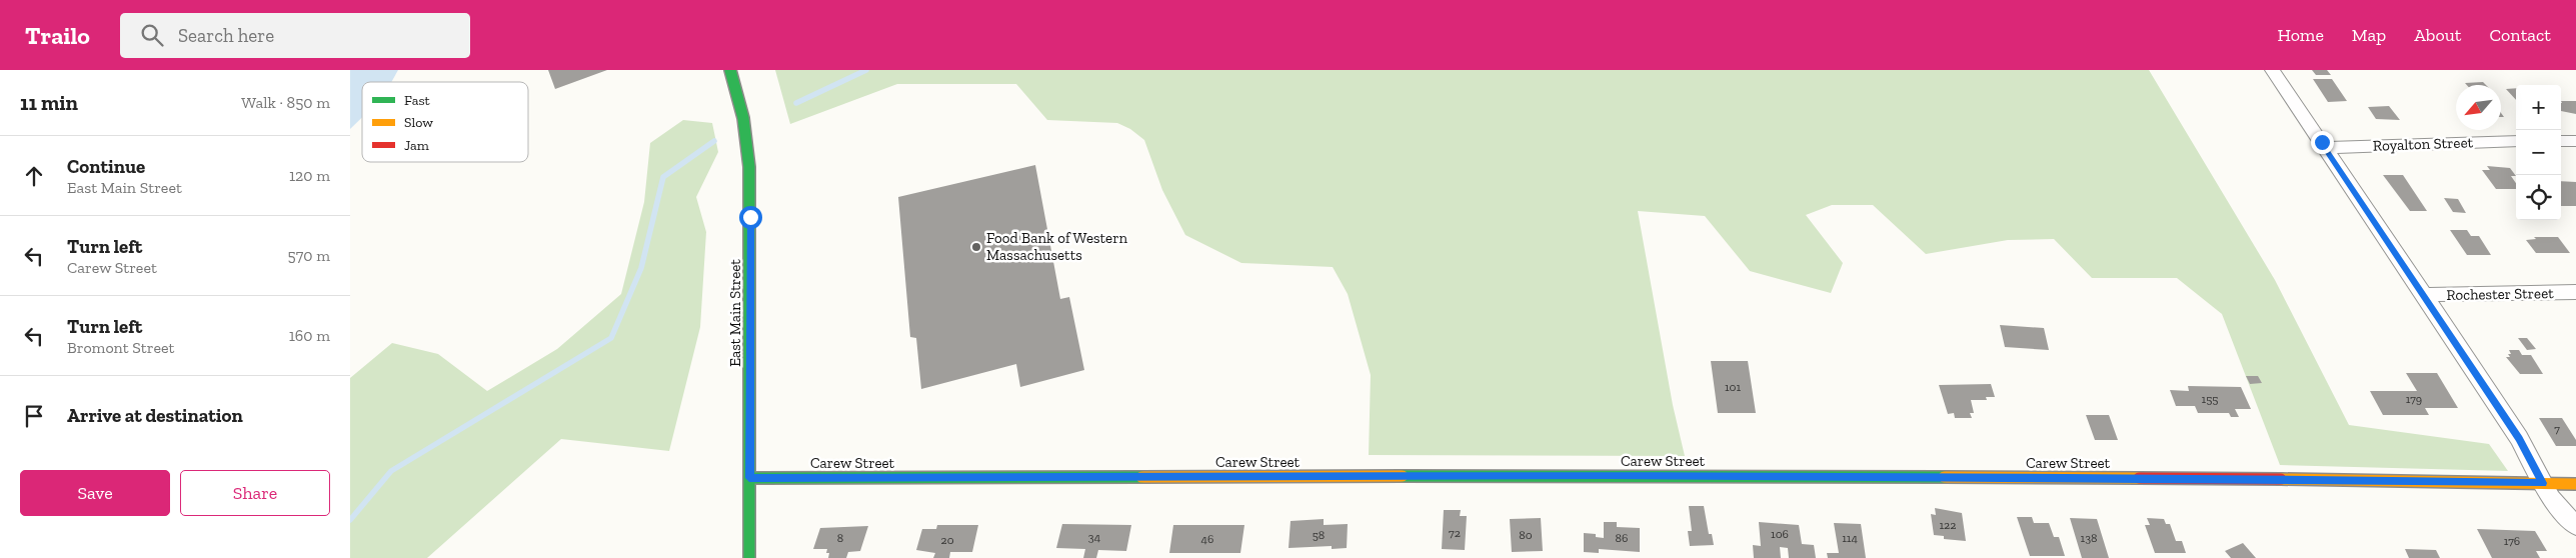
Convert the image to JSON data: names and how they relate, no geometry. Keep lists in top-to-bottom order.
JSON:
{
  "streets": {
    "street": [
      "Royalton Street",
      "Rochester Street",
      "East Main Street",
      "Carew Street"
    ]
  },
  "crossings": [
    ["East Main Street", "Carew Street"]
  ],
  "places": ["Food Bank of Western Massachusetts"],
  "house_numbers": [
    "101",
    "155",
    "179",
    "7",
    "122",
    "72",
    "106",
    "58",
    "80",
    "34",
    "8",
    "86",
    "114",
    "138",
    "46",
    "20",
    "176"
  ],
  "legend": ["Fast", "Slow", "Jam"],
  "north": "bottom left",
  "page": {
    "header": "Trailo",
    "search": "Search here",
    "nav": [
      "Home",
      "Map",
      "About",
      "Contact"
    ],
    "heading": ["11 min", "Walk · 850 m"],
    "map_buttons": ["+", "−"],
    "list": [
      ["Continue", "East Main Street", "120 m"],
      ["Turn left", "Carew Street", "570 m"],
      ["Turn left", "Bromont Street", "160 m"],
      "Arrive at destination"
    ],
    "buttons": ["Save", "Share"]
  }
}
